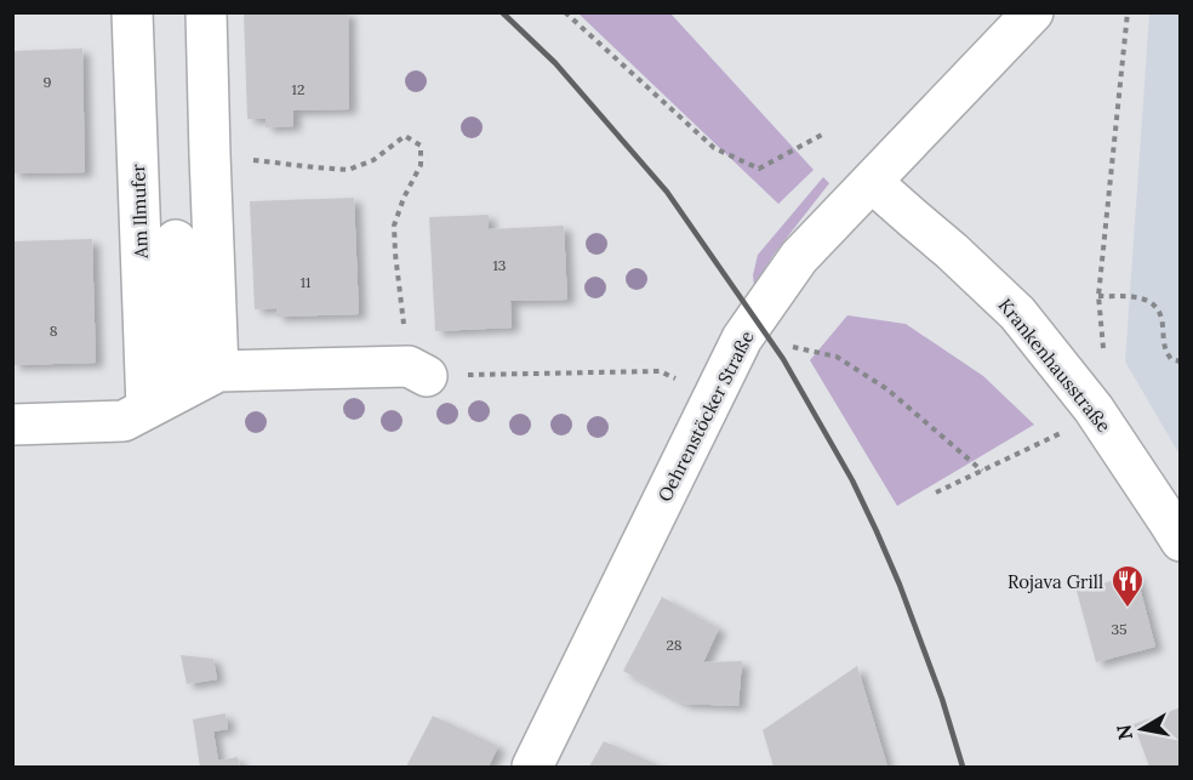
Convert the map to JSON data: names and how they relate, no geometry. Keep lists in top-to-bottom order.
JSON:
{
  "streets": {
    "street": ["Am Ilmufer", "Krankenhausstraße", "Oehrenstöcker Straße"]
  },
  "crossings": [
    ["Krankenhausstraße", "Oehrenstöcker Straße"]
  ],
  "places": {
    "restaurant": ["Rojava Grill"]
  },
  "house_numbers": [
    "9",
    "12",
    "13",
    "11",
    "8",
    "35",
    "28"
  ],
  "north": "left"
}
